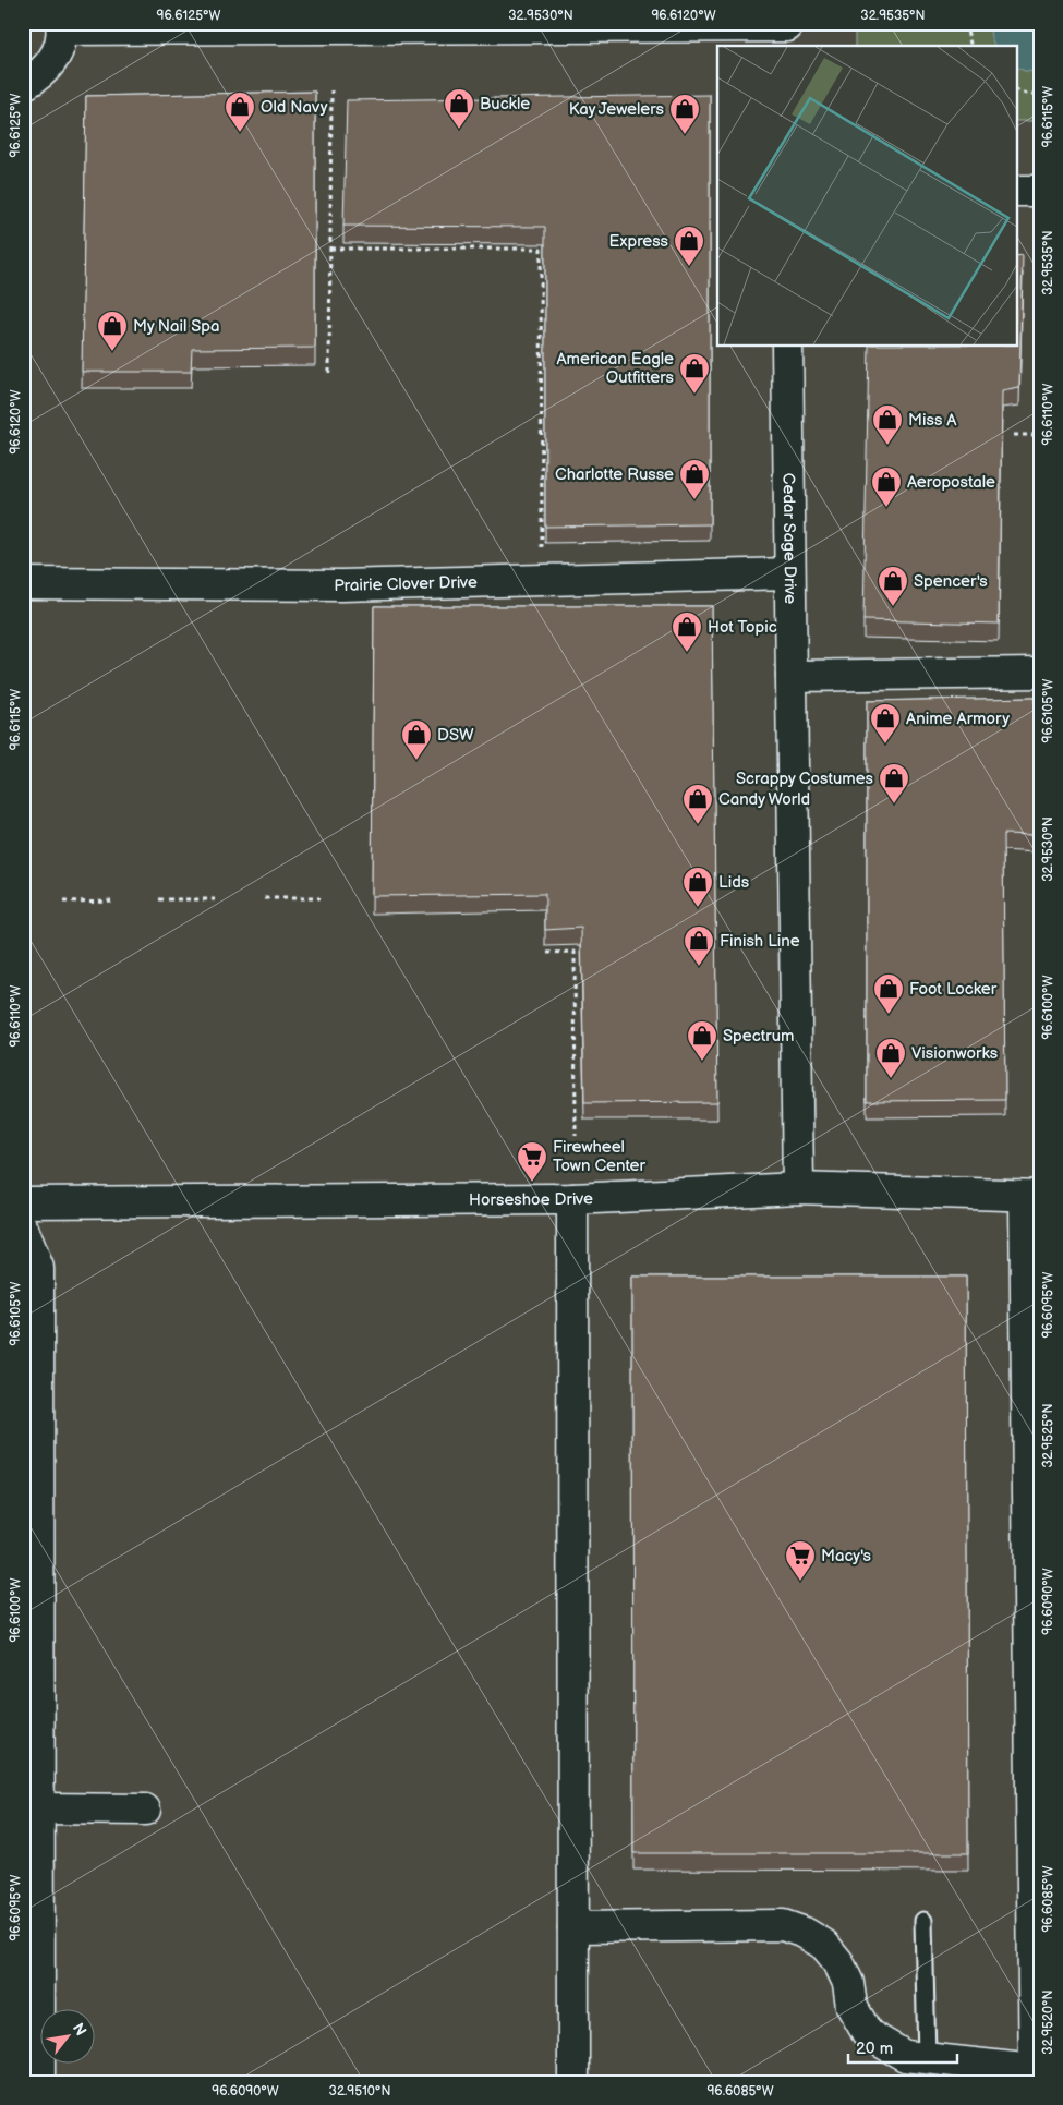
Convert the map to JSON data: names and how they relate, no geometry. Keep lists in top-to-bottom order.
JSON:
{
  "streets": {
    "street": ["Cedar Sage Drive", "Prairie Clover Drive", "Horseshoe Drive"]
  },
  "crossings": [
    ["Cedar Sage Drive", "Prairie Clover Drive"],
    ["Cedar Sage Drive", "Horseshoe Drive"]
  ],
  "places": {
    "shop": [
      "Buckle",
      "Old Navy",
      "Kay Jewelers",
      "Express",
      "My Nail Spa",
      "American Eagle Outfitters",
      "Miss A",
      "Charlotte Russe",
      "Aeropostale",
      "Spencer's",
      "Hot Topic",
      "Anime Armory",
      "DSW",
      "Scrappy Costumes",
      "Candy World",
      "Lids",
      "Finish Line",
      "Foot Locker",
      "Spectrum",
      "Visionworks"
    ],
    "supermarket": ["Firewheel Town Center", "Macy's"]
  },
  "scale_bar": "20 m",
  "north": "top right",
  "coordinates": [
    "96.6125°W",
    "32.9530°N",
    "96.6120°W",
    "32.9535°N",
    "96.6115°W",
    "96.6110°W",
    "96.6105°W",
    "96.6100°W",
    "96.6095°W",
    "32.9525°N",
    "96.6090°W",
    "96.6085°W",
    "32.9520°N",
    "32.9510°N"
  ]
}
